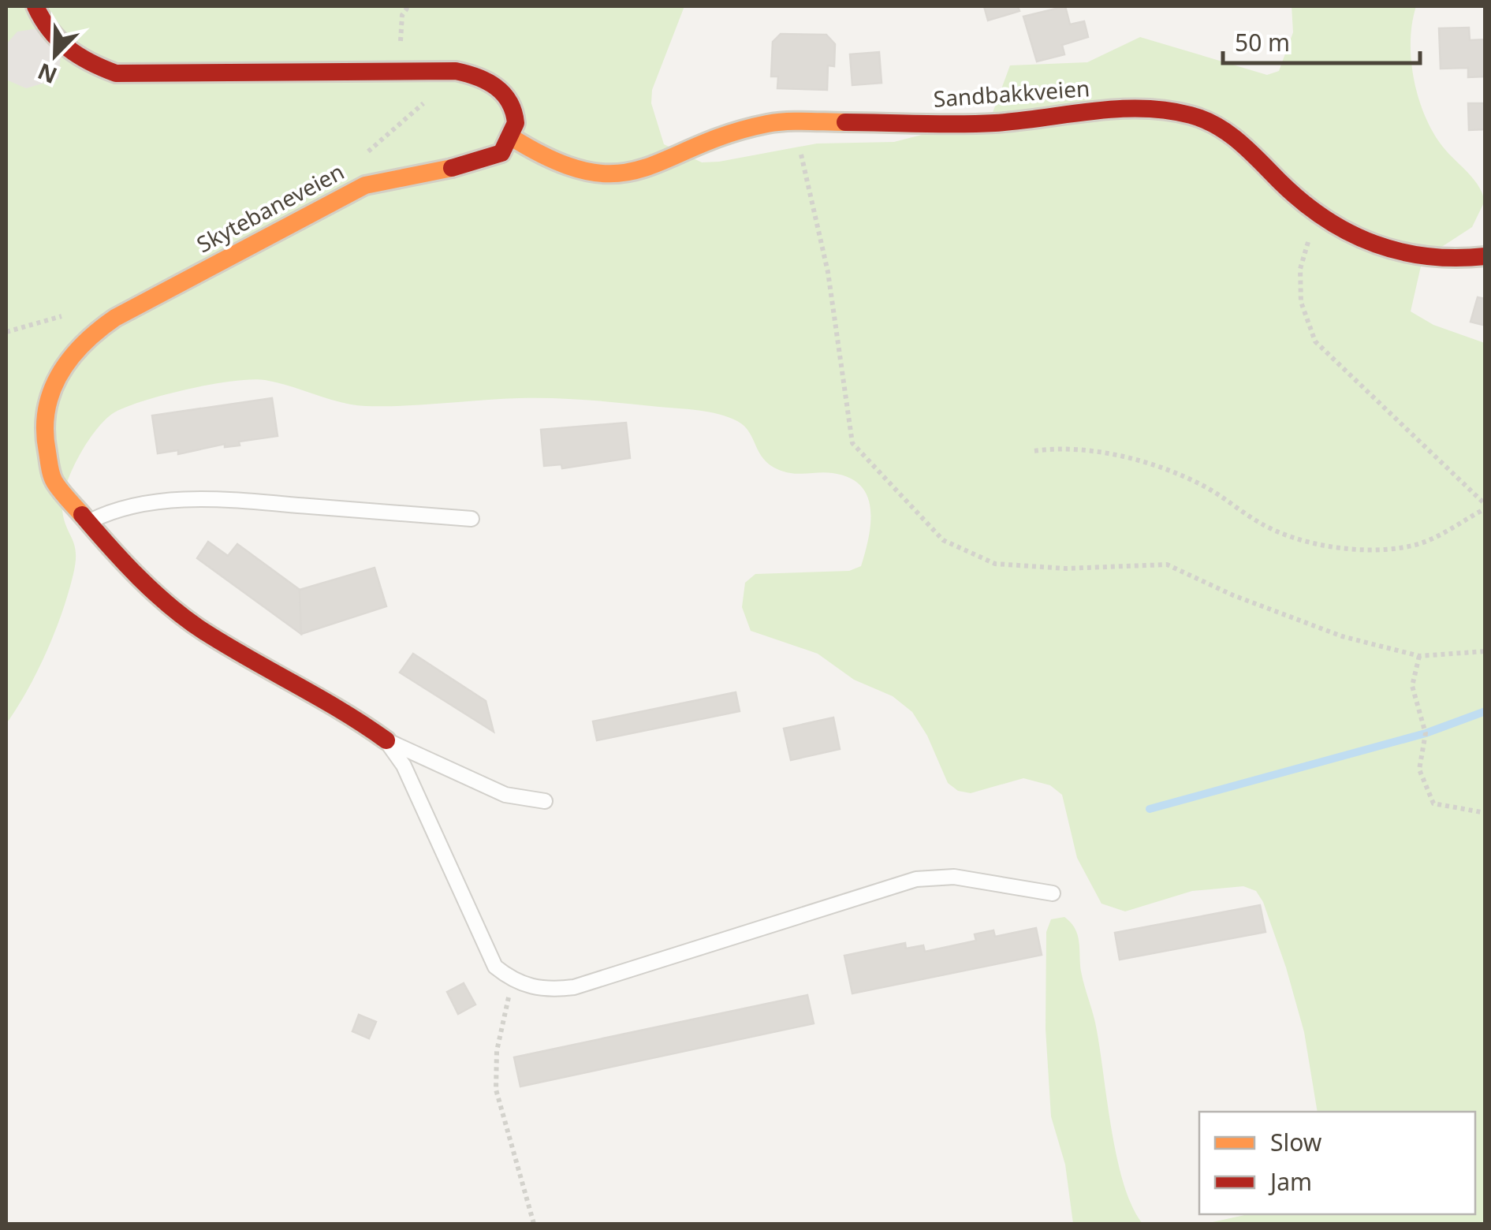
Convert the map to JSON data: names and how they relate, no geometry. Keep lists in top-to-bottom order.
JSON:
{
  "streets": {
    "street": ["Sandbakkveien", "Skytebaneveien"]
  },
  "crossings": [
    ["Sandbakkveien", "Skytebaneveien"]
  ],
  "legend": ["Slow", "Jam"],
  "scale_bar": "50 m",
  "north": "bottom left"
}
